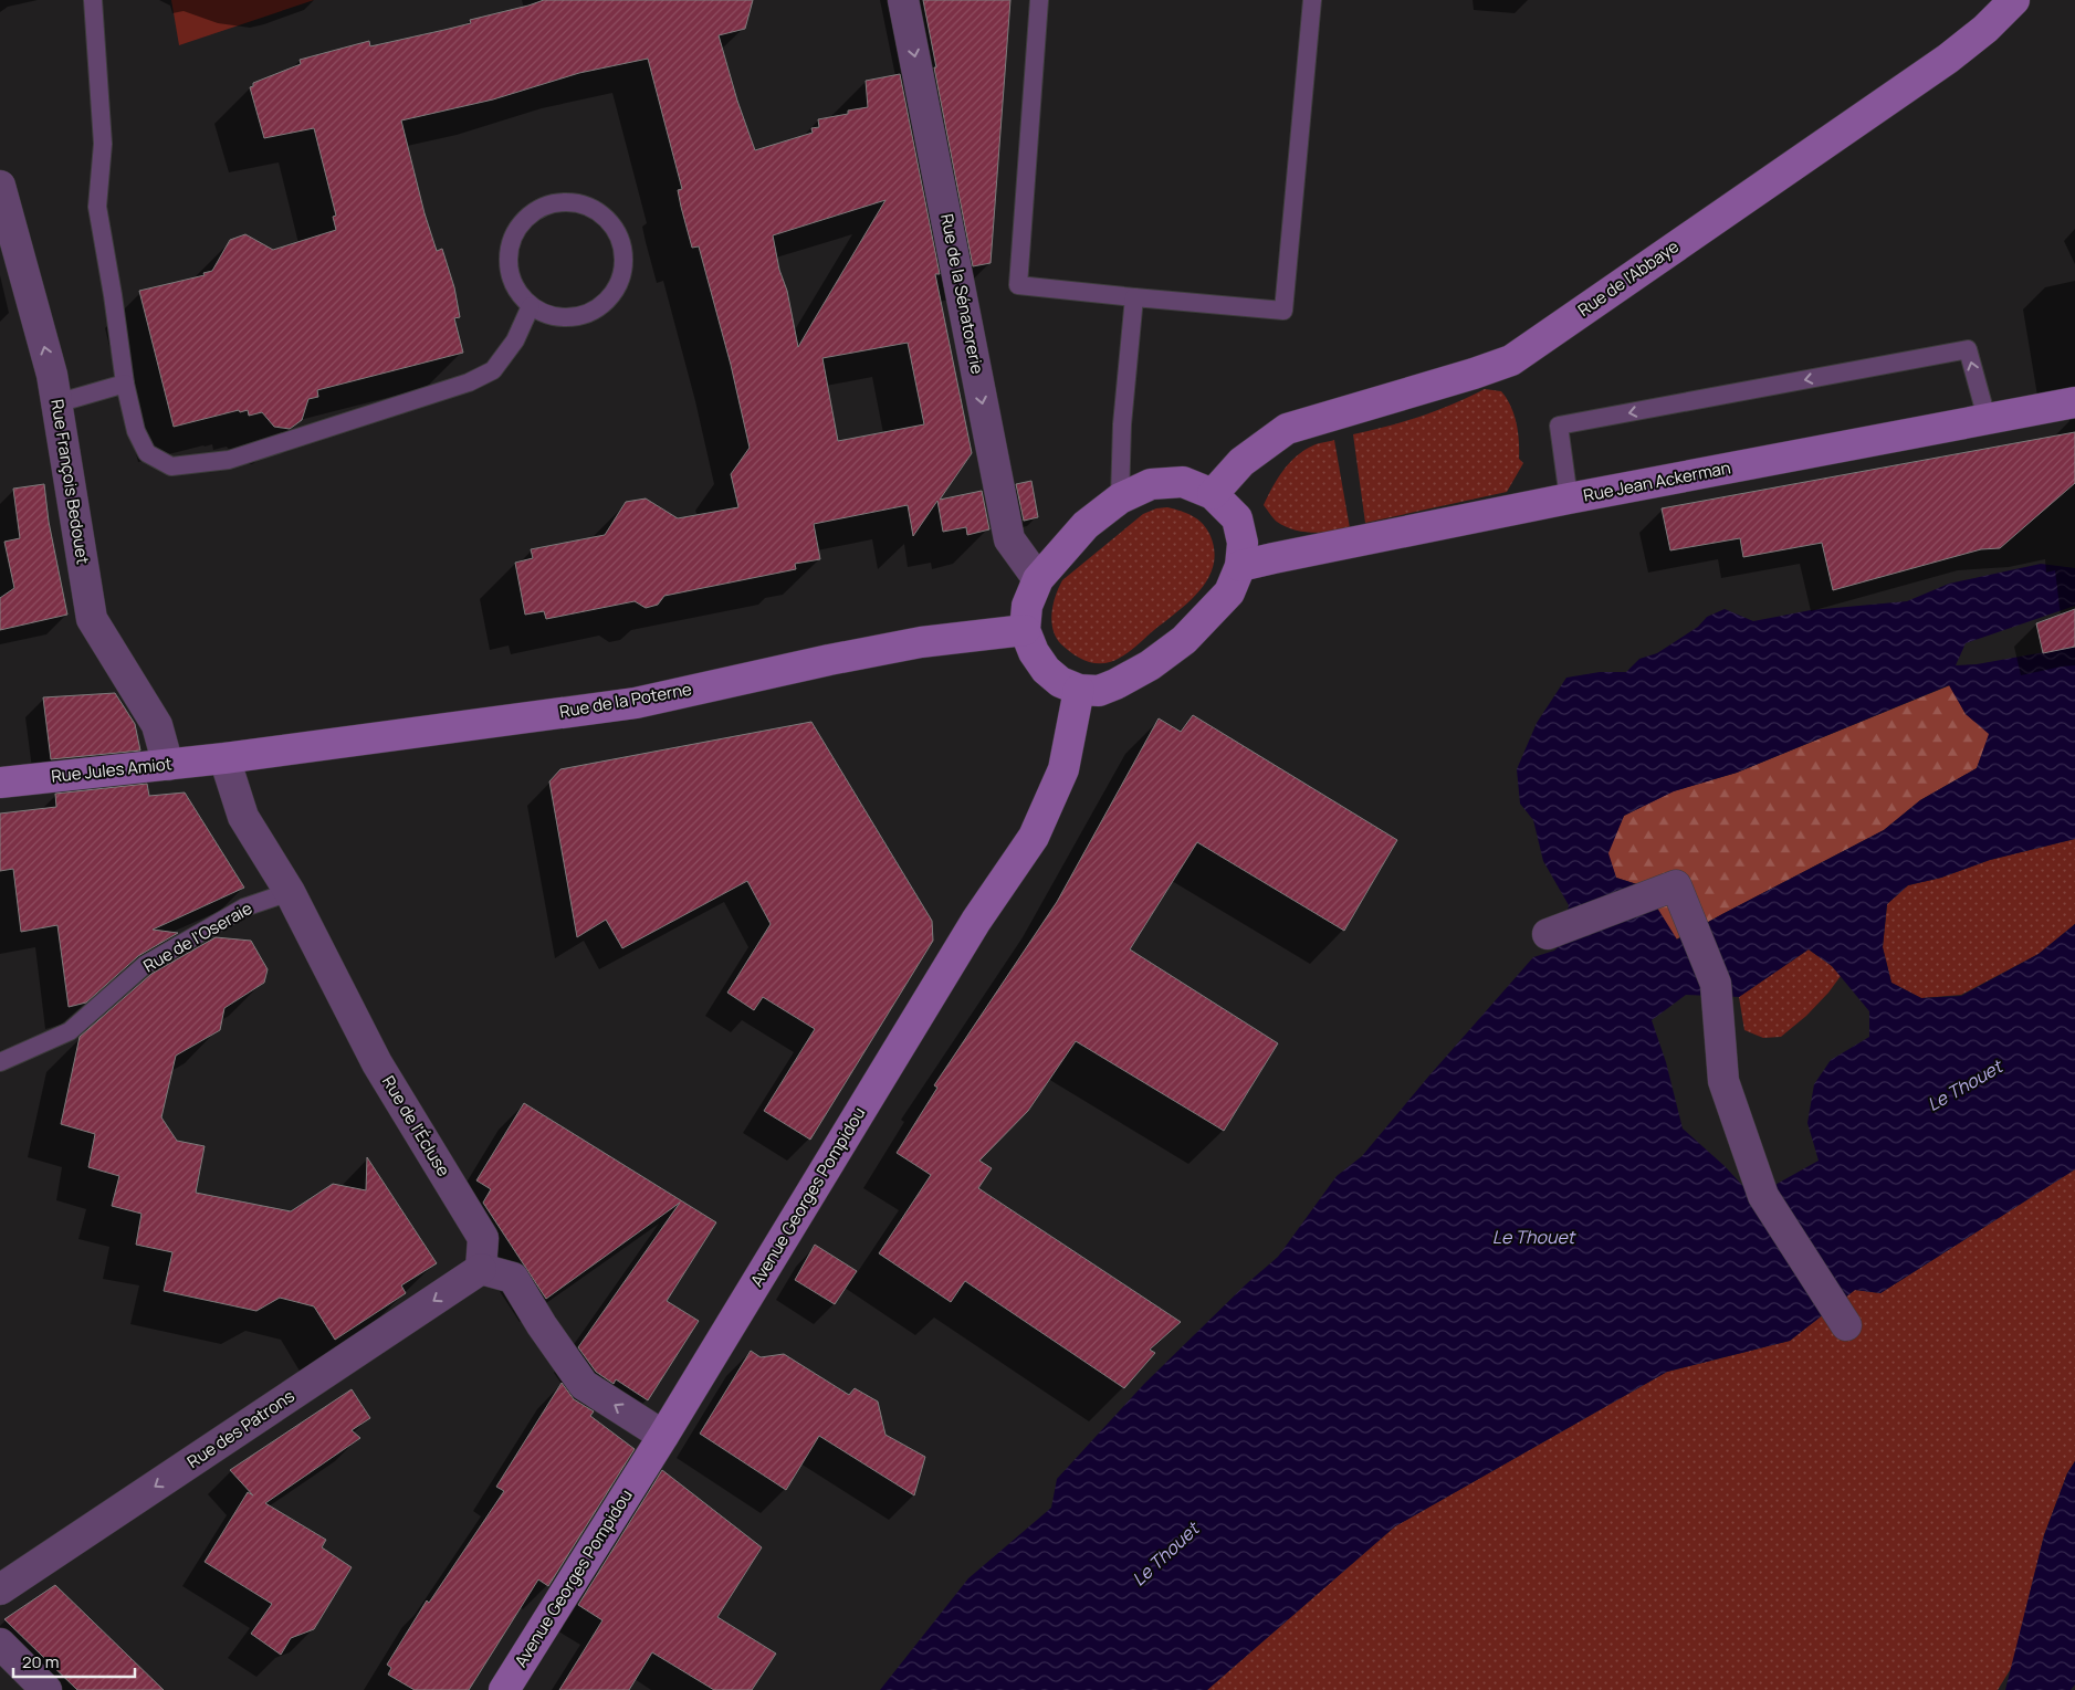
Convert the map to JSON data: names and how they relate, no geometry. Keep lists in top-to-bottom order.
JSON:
{
  "streets": {
    "main road": [
      "Rue de l'Abbaye",
      "Rue Jean Ackerman",
      "Rue de la Poterne",
      "Rue Jules Amiot",
      "Avenue Georges Pompidou"
    ],
    "street": [
      "Rue de la Sénatorerie",
      "Rue François Bedouet",
      "Rue de l'Écluse",
      "Rue des Patrons"
    ],
    "lane": ["Rue de l'Oseraie"]
  },
  "crossings": [
    ["Rue François Bedouet", "Rue Jules Amiot"],
    ["Rue de la Poterne", "Rue Jules Amiot"],
    ["Rue de la Poterne", "Rue de l'Écluse"],
    ["Rue Jules Amiot", "Rue de l'Écluse"],
    ["Rue de l'Oseraie", "Rue de l'Écluse"],
    ["Rue de l'Écluse", "Rue des Patrons"]
  ],
  "one_way": ["Rue de la Sénatorerie", "Rue François Bedouet", "Rue des Patrons"],
  "water": ["Le Thouet"],
  "scale_bar": "20 m"
}
